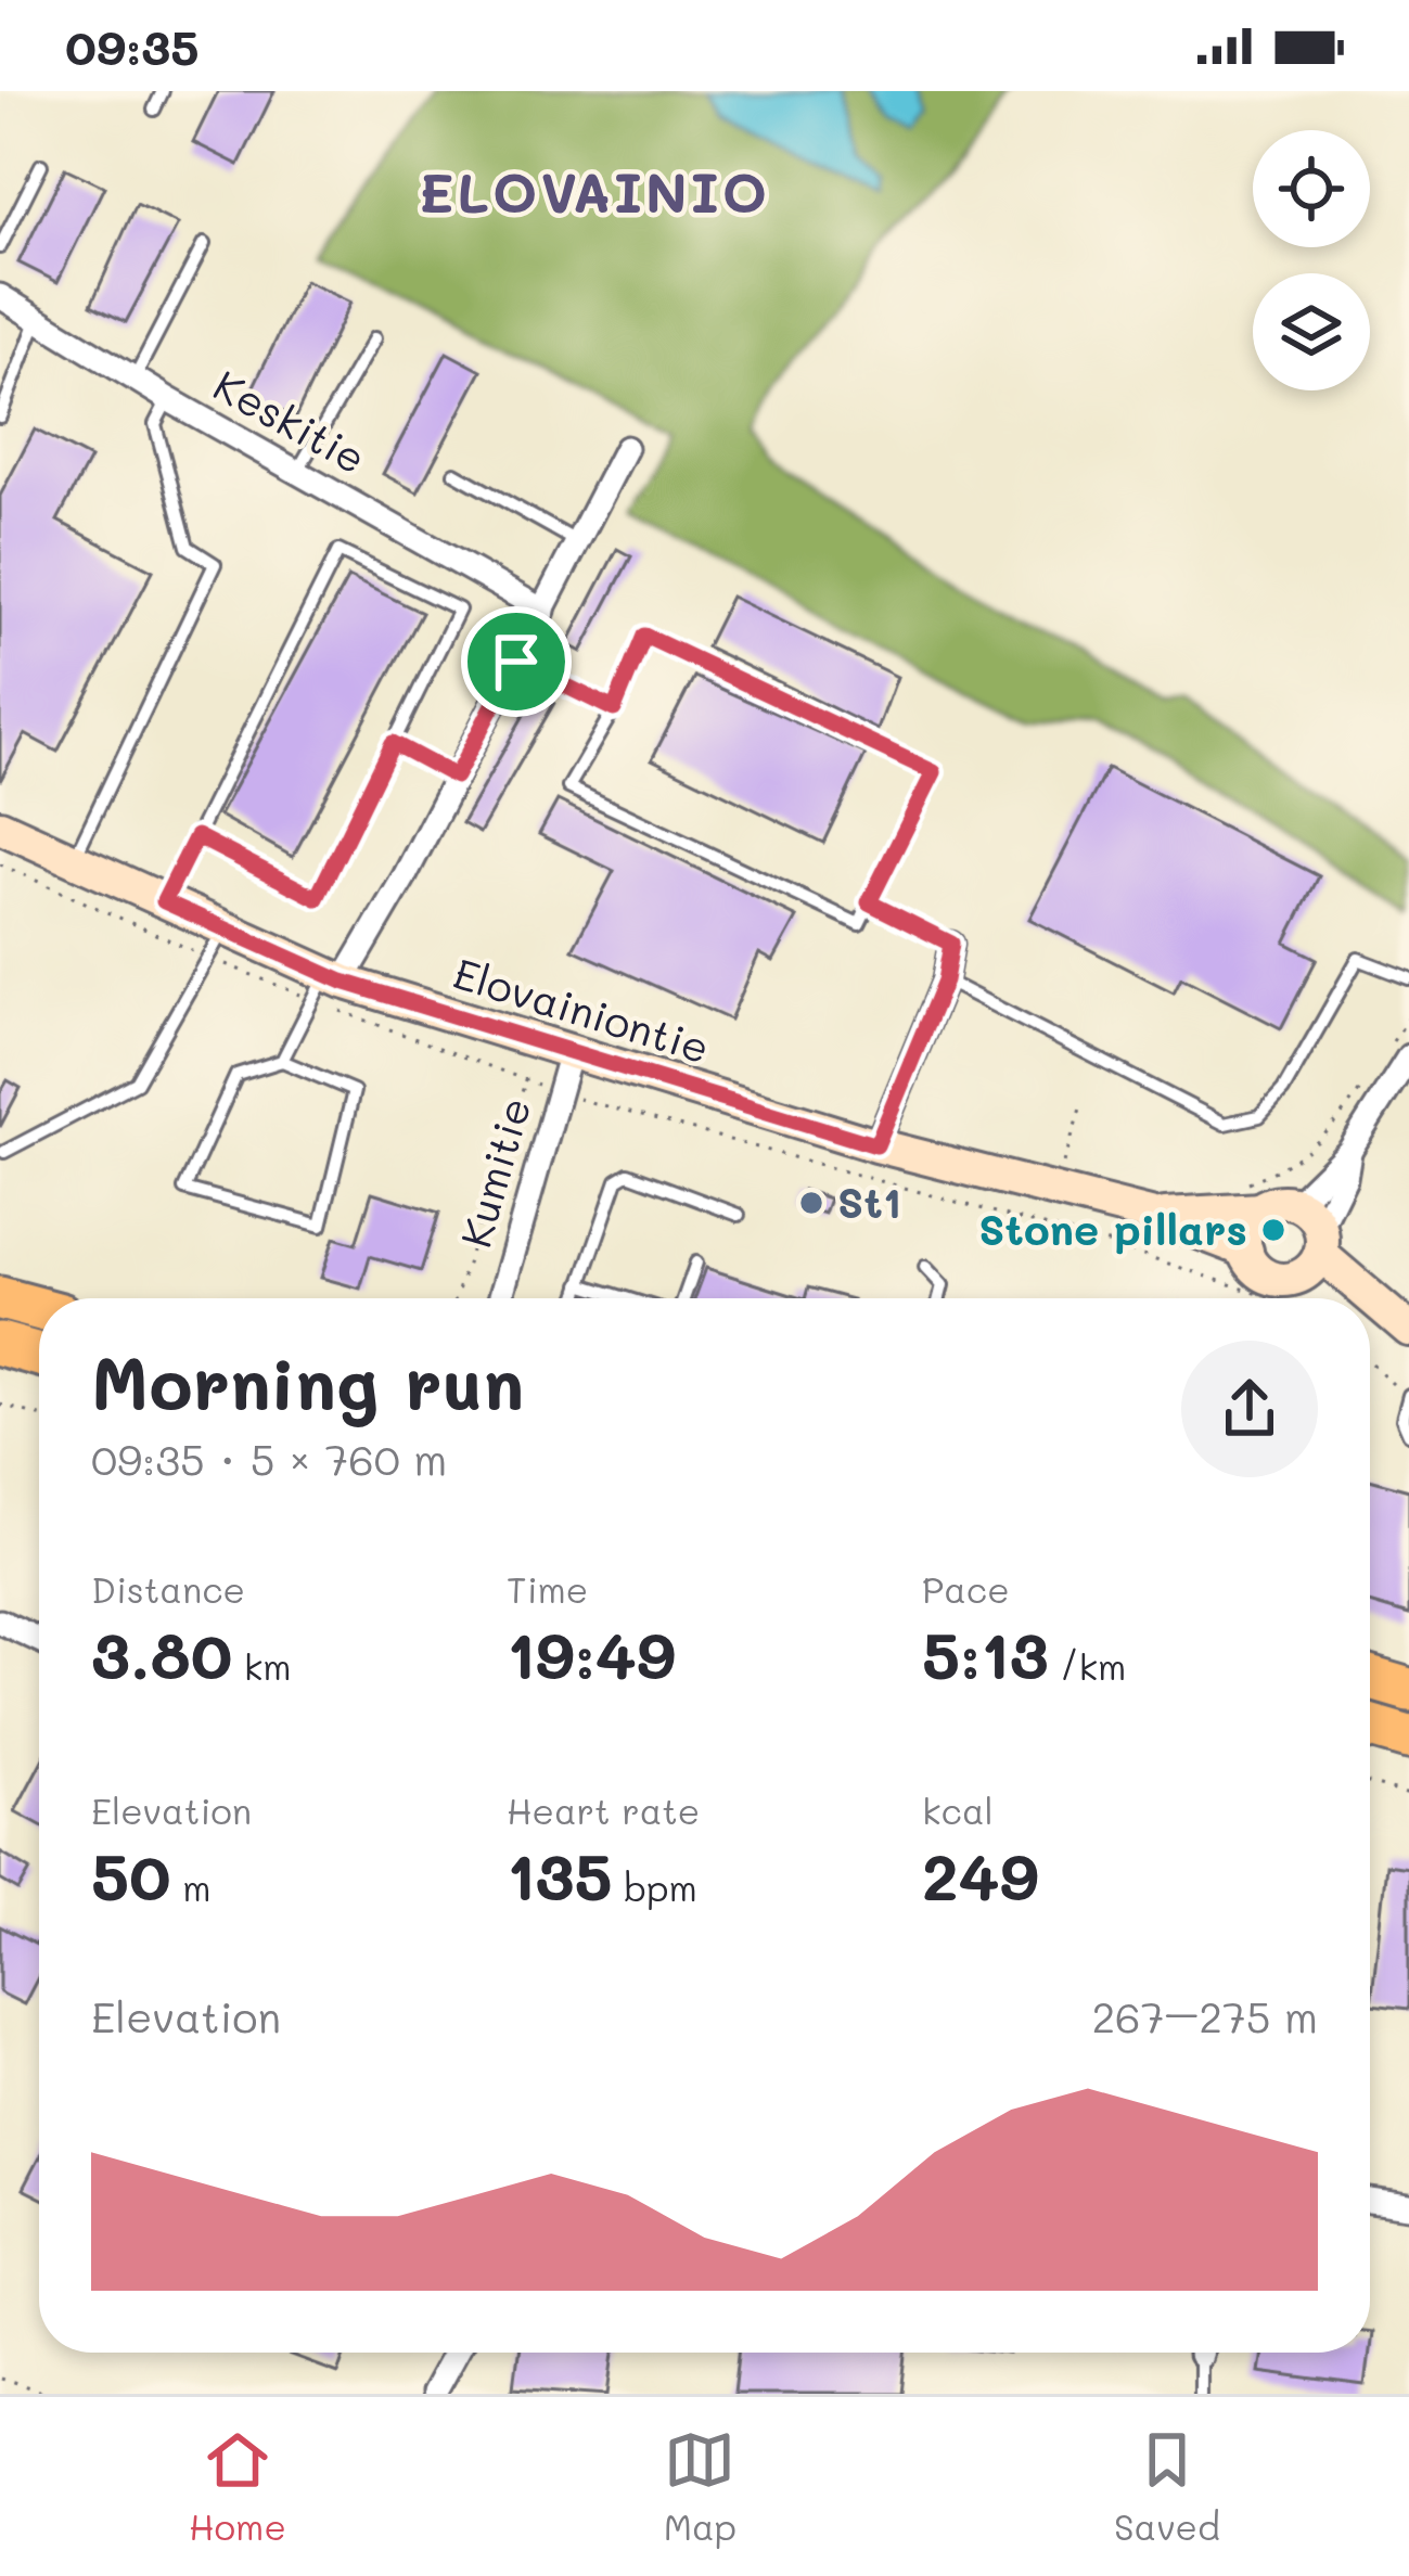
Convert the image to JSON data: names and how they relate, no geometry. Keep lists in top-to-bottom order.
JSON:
{
  "streets": {
    "main road": ["Elovainiontie"],
    "street": ["Keskitie", "Kumitie"]
  },
  "crossings": [
    ["Elovainiontie", "Kumitie"]
  ],
  "districts": ["ELOVAINIO"],
  "places": ["St1", "Stone pillars"],
  "page": {
    "status": "09:35",
    "heading": ["Morning run", "09:35 · 5 × 760 m"],
    "stats": [
      ["Distance", "3.80 km"],
      ["Time", "19:49"],
      ["Pace", "5:13 /km"],
      ["Elevation", "50 m"],
      ["Heart rate", "135 bpm"],
      ["kcal", "249"]
    ],
    "chart": ["Elevation", "267–275 m"],
    "tabs": ["Home", "Map", "Saved"]
  }
}
